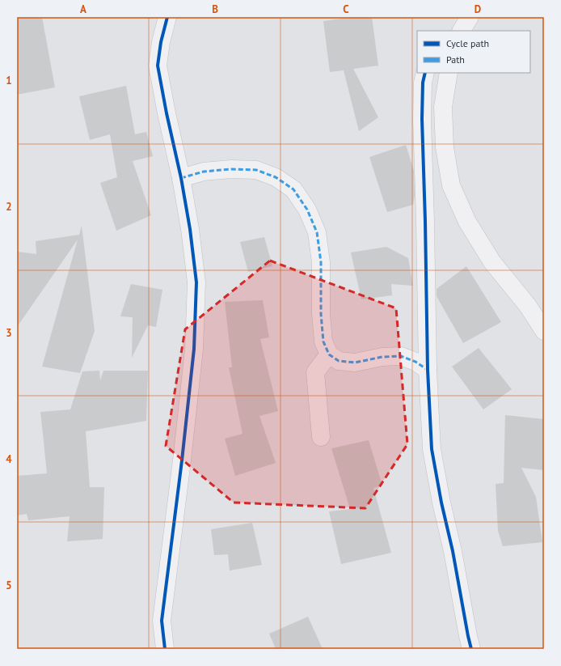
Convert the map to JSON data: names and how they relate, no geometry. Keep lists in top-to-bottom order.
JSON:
{
  "legend": ["Cycle path", "Path"],
  "grid": {
    "columns": [
      "A",
      "B",
      "C",
      "D"
    ],
    "rows": [
      "1",
      "2",
      "3",
      "4",
      "5"
    ]
  }
}
